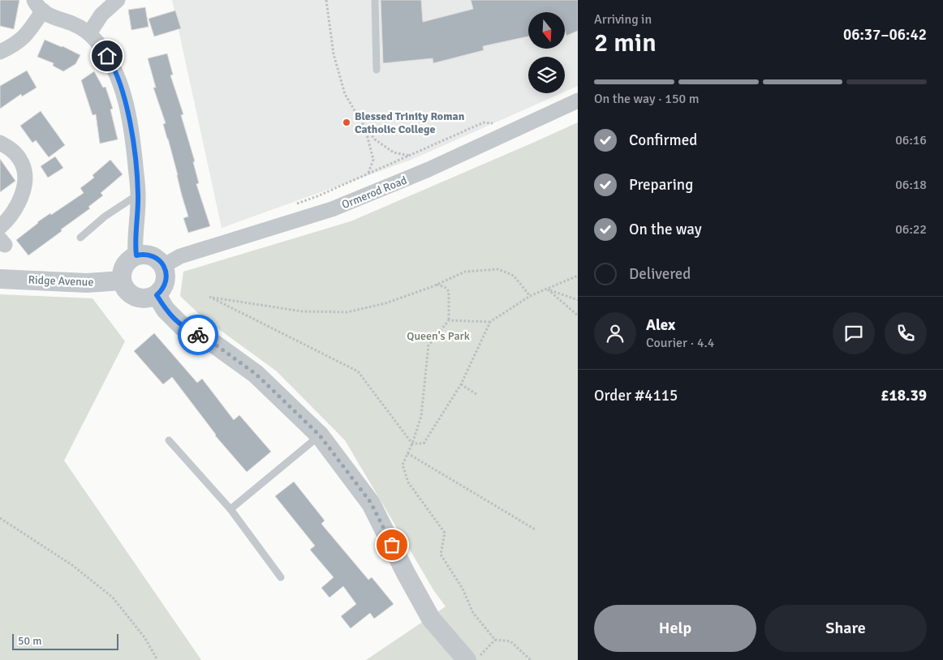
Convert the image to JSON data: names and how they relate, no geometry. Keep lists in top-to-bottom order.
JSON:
{
  "streets": {
    "street": ["Ormerod Road", "Ridge Avenue"]
  },
  "crossings": [
    ["Ormerod Road", "Ridge Avenue"]
  ],
  "parks": ["Queen's Park"],
  "places": ["Blessed Trinity Roman Catholic College"],
  "scale_bar": "50 m",
  "north": "bottom",
  "page": {
    "heading": ["2 min", "Arriving in", "06:37–06:42"],
    "panel": [
      "Alex",
      "Courier · 4.4",
      "Order #4115",
      "£18.39"
    ],
    "bar": "On the way · 150 m",
    "list": [
      ["Confirmed", "06:16"],
      ["Preparing", "06:18"],
      ["On the way", "06:22"],
      "Delivered"
    ],
    "buttons": ["Help", "Share"],
    "scale": "50 m"
  }
}
